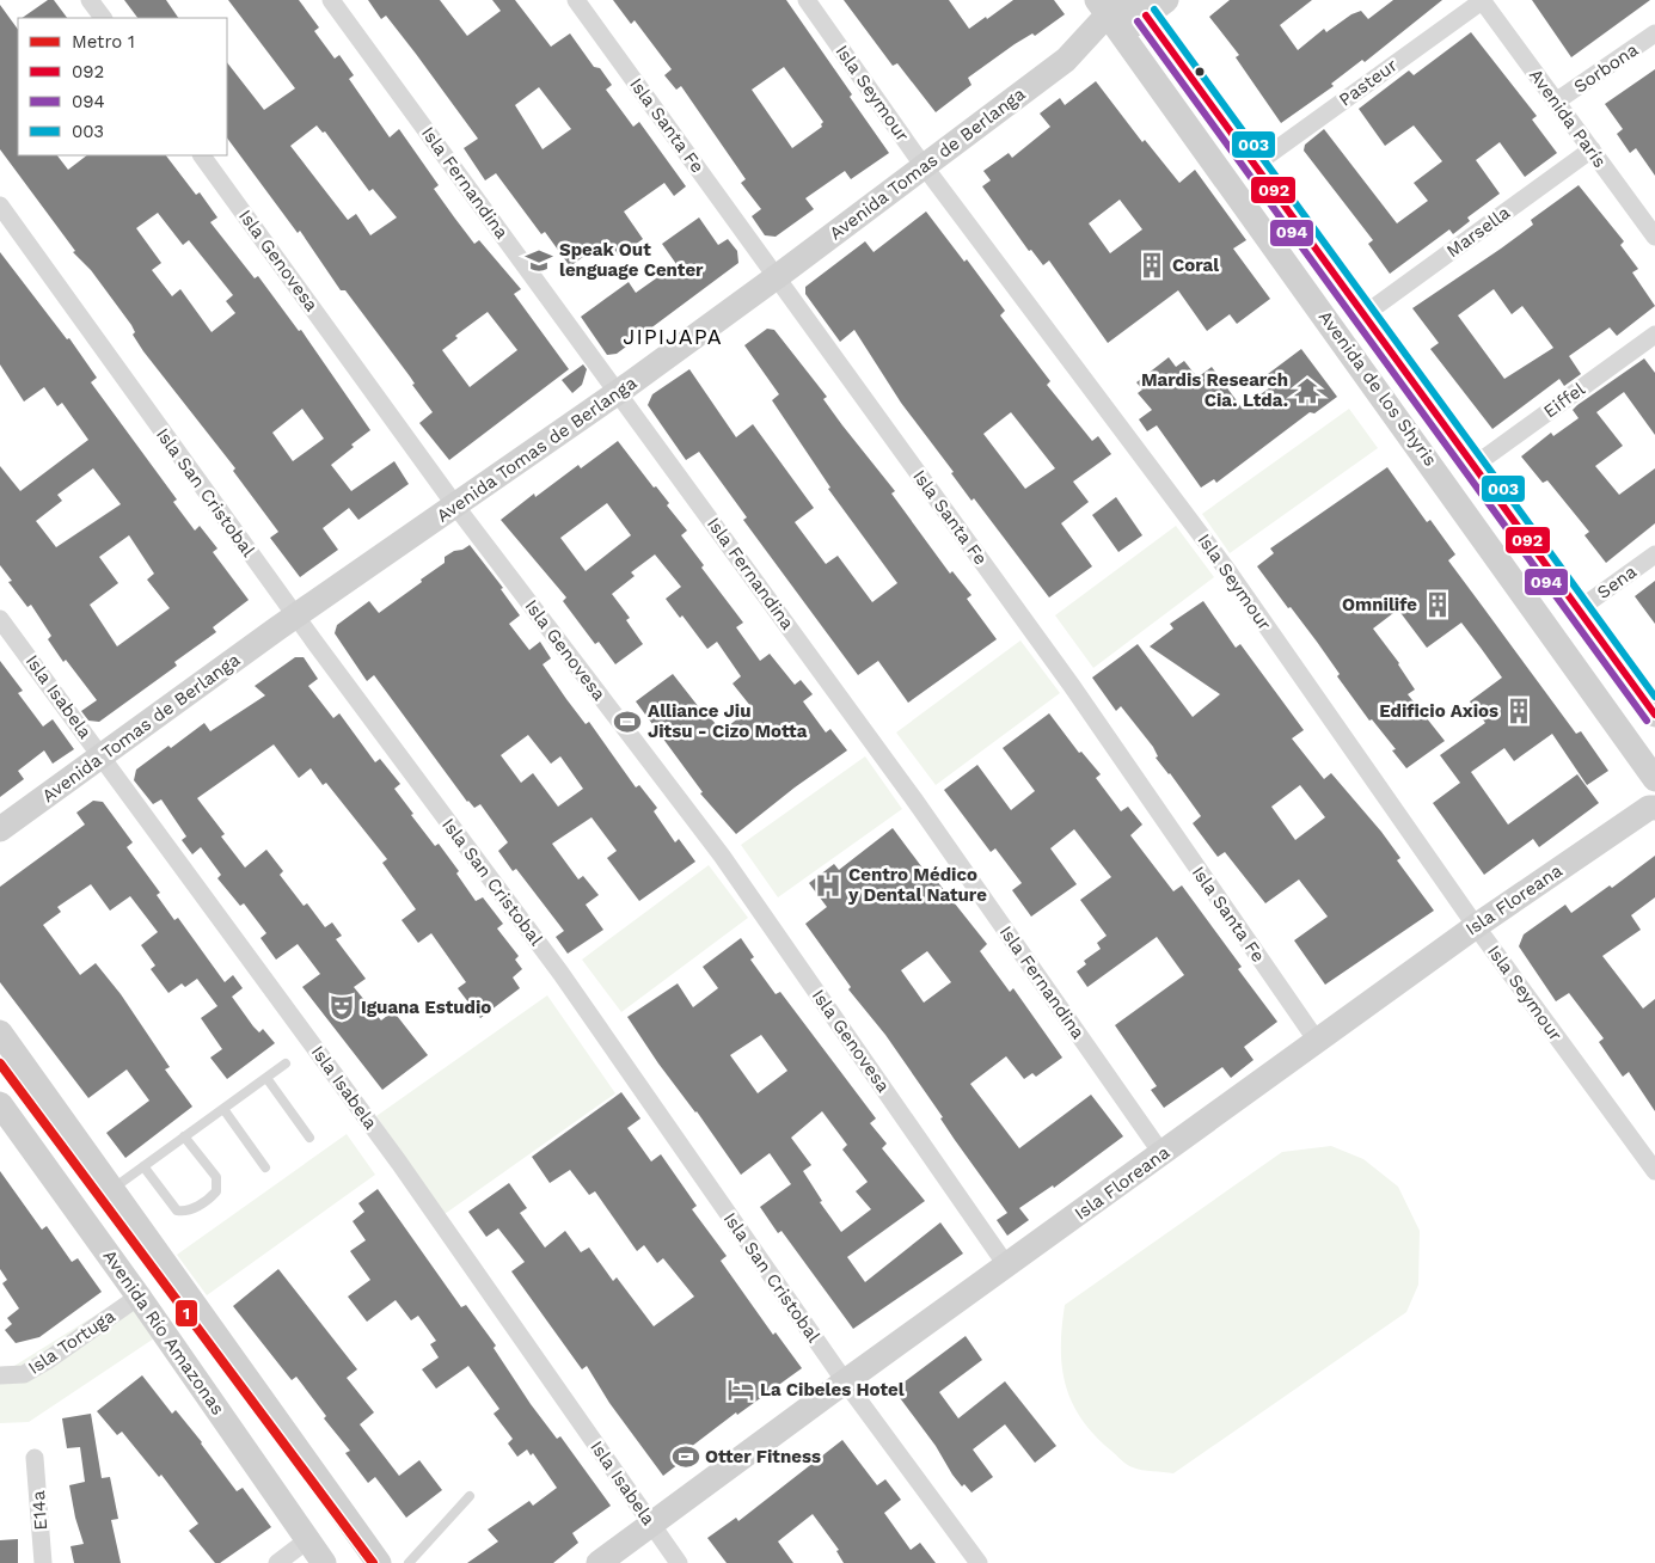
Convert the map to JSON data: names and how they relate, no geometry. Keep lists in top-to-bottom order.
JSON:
{
  "streets": {
    "main road": [
      "Avenida Tomas de Berlanga",
      "Avenida de los Shyris",
      "Isla Floreana",
      "Avenida Río Amazonas"
    ],
    "street": [
      "Sorbona",
      "Pasteur",
      "Isla Seymour",
      "Avenida París",
      "Isla Santa Fe",
      "Isla Fernandina",
      "Marsella",
      "Isla Genovesa",
      "Eiffel",
      "Isla San Cristobal",
      "Sena",
      "Isla Isabela",
      "Isla Tortuga",
      "E14a"
    ]
  },
  "crossings": [
    ["Sorbona", "Avenida París"],
    ["Pasteur", "Avenida París"],
    ["Pasteur", "Avenida de los Shyris"],
    ["Isla Seymour", "Avenida Tomas de Berlanga"],
    ["Isla Seymour", "Isla Floreana"],
    ["Avenida París", "Marsella"],
    ["Isla Santa Fe", "Avenida Tomas de Berlanga"],
    ["Isla Santa Fe", "Isla Floreana"],
    ["Avenida Tomas de Berlanga", "Isla Fernandina"],
    ["Avenida Tomas de Berlanga", "Isla Genovesa"],
    ["Avenida Tomas de Berlanga", "Avenida de los Shyris"],
    ["Avenida Tomas de Berlanga", "Isla San Cristobal"],
    ["Avenida Tomas de Berlanga", "Isla Isabela"],
    ["Isla Fernandina", "Isla Floreana"],
    ["Marsella", "Avenida de los Shyris"],
    ["Isla Genovesa", "Isla Floreana"],
    ["Avenida de los Shyris", "Eiffel"],
    ["Avenida de los Shyris", "Sena"],
    ["Isla San Cristobal", "Isla Floreana"],
    ["Isla Isabela", "Isla Floreana"],
    ["Avenida Río Amazonas", "Isla Tortuga"]
  ],
  "districts": ["JIPIJAPA"],
  "places": {
    "school or university": ["Speak Out lenguage Center"],
    "building": ["Coral", "Omnilife", "Edificio Axios"],
    "temple": ["Mardis Research Cia. Ltda."],
    "sports": ["Alliance Jiu Jitsu - Cizo Motta", "Otter Fitness"],
    "hospital": ["Centro Médico y Dental Nature"],
    "theatre": ["Iguana Estudio"],
    "hotel": ["La Cibeles Hotel"]
  },
  "lines": [
    "transit line 003",
    "transit line 092",
    "transit line 094",
    "metro line 1"
  ],
  "legend": [
    "Metro 1",
    "092",
    "094",
    "003"
  ]
}
